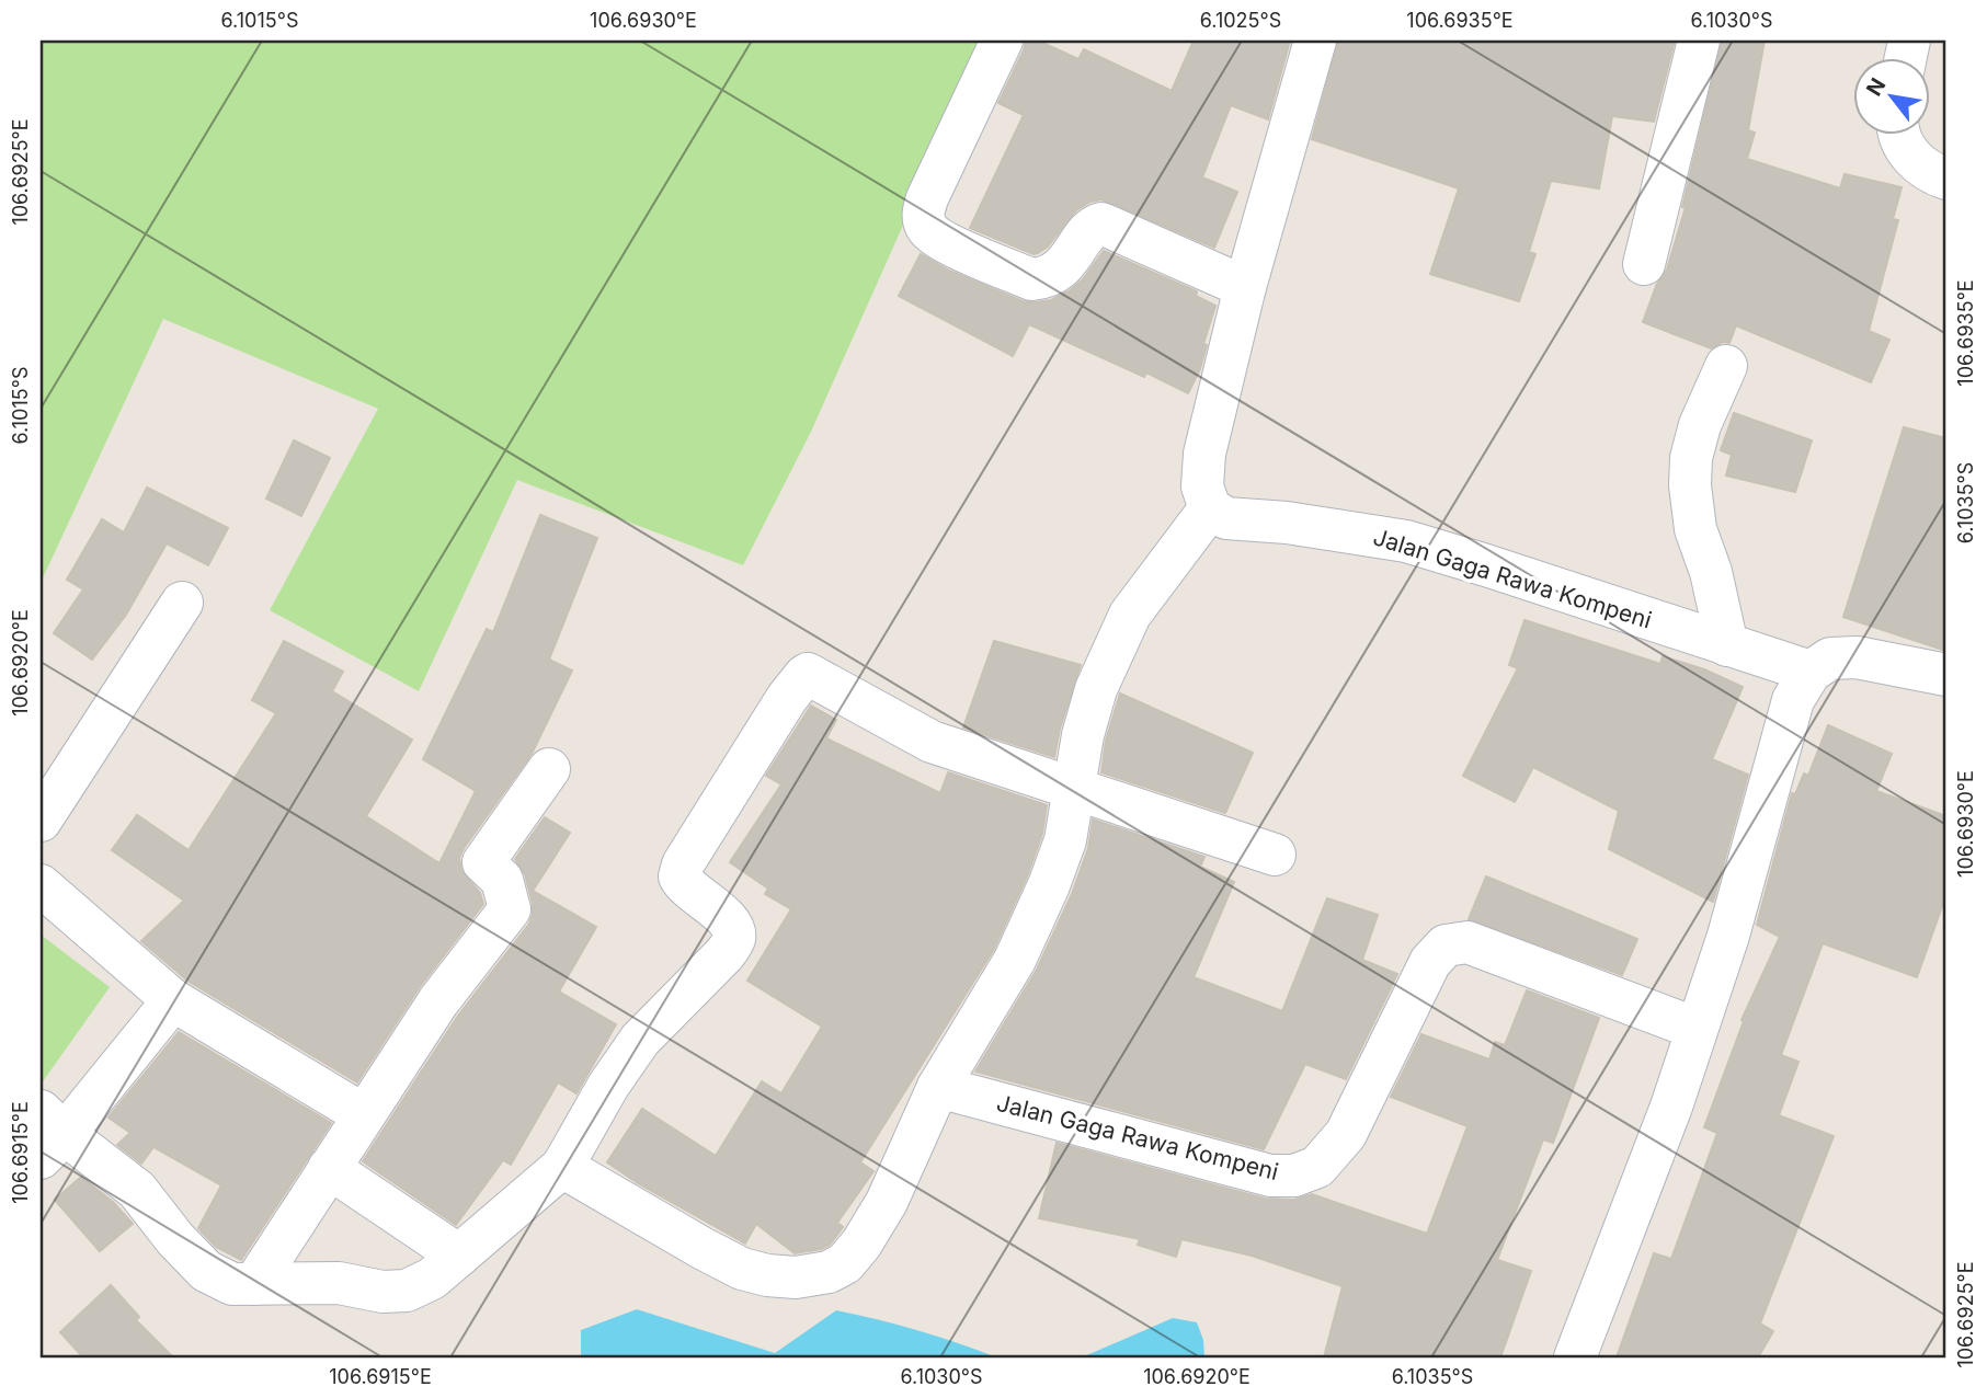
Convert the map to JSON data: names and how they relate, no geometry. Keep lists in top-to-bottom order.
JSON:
{
  "streets": {
    "street": ["Jalan Gaga Rawa Kompeni"]
  },
  "north": "top left",
  "coordinates": [
    "6.1015°S",
    "106.6930°E",
    "6.1025°S",
    "106.6935°E",
    "6.1030°S",
    "106.6925°E",
    "6.1035°S",
    "106.6920°E",
    "106.6915°E"
  ]
}
